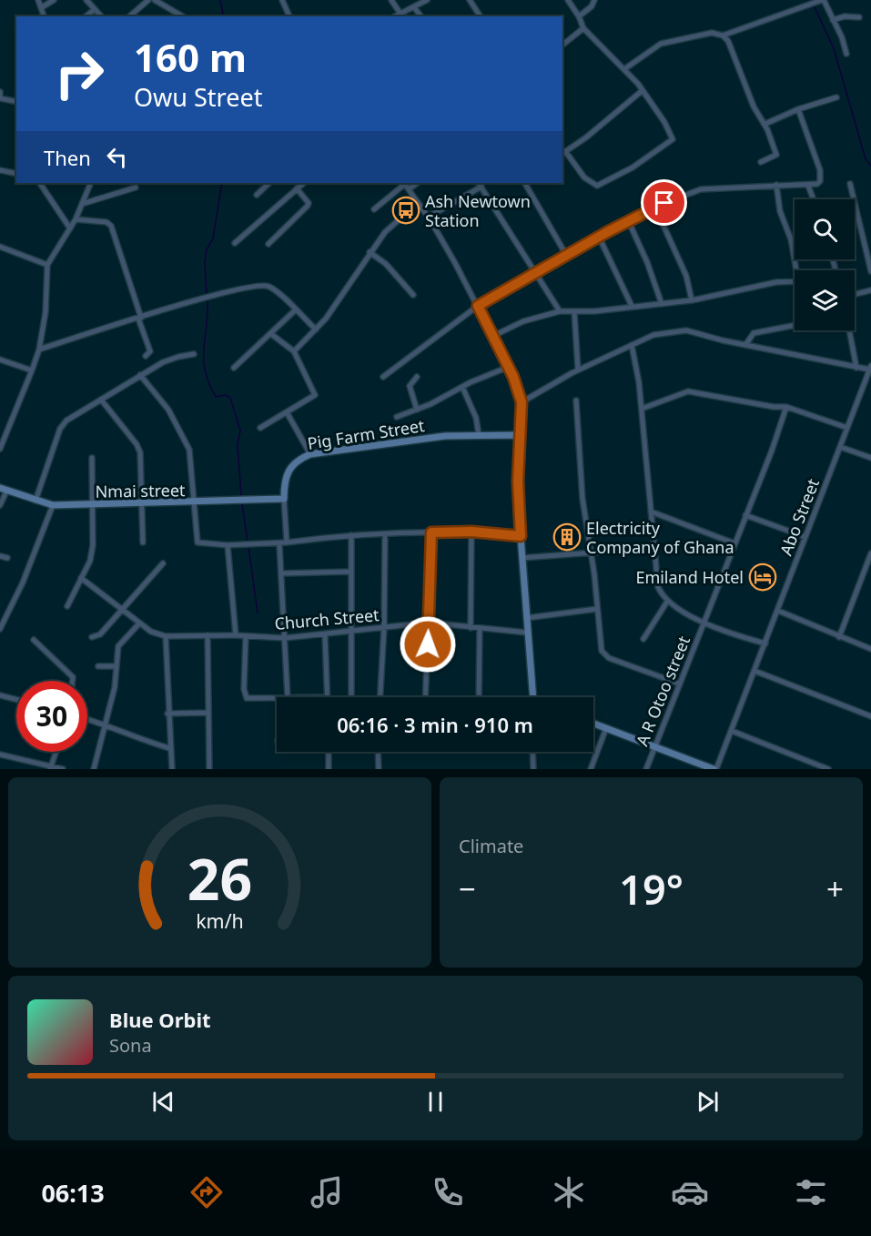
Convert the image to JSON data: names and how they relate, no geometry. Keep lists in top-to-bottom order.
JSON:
{
  "streets": {
    "street": [
      "Pig Farm Street",
      "Nmai street",
      "Abo Street",
      "Church Street",
      "A R Otoo street"
    ]
  },
  "crossings": [
    ["Pig Farm Street", "Nmai street"]
  ],
  "places": {
    "bus stop": ["Ash Newtown Station"],
    "building": ["Electricity Company of Ghana"],
    "hotel": ["Emiland Hotel"]
  },
  "page": {
    "turn": ["160 m", "Owu Street"],
    "then": "Then",
    "limit": "30",
    "trip": "06:16 · 3 min · 910 m",
    "tile": "Climate",
    "heat": ["−", "19°", "+"],
    "song": ["Blue Orbit", "Sona"],
    "tabs": "06:13",
    "gauge": ["26", "km/h"]
  }
}
